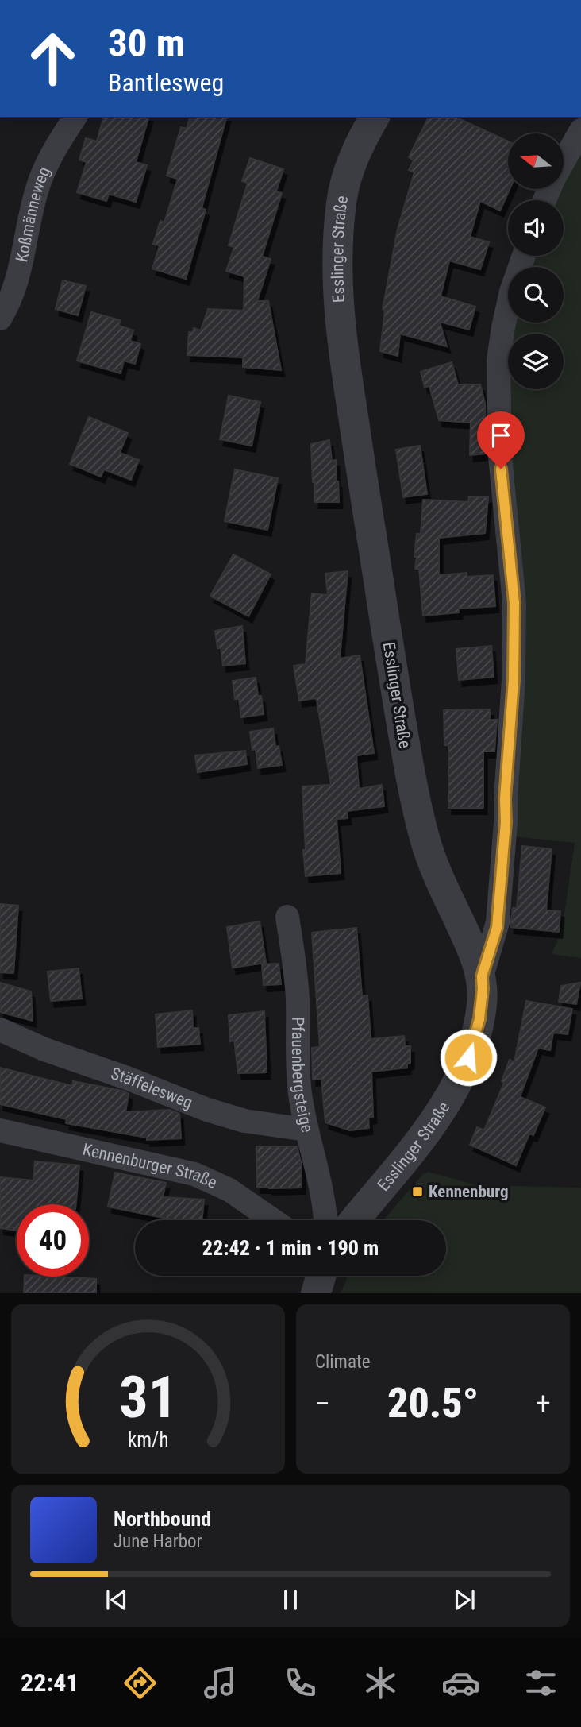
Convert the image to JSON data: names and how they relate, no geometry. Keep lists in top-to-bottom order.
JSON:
{
  "streets": {
    "street": [
      "Koßmänneweg",
      "Esslinger Straße",
      "Pfauenbergsteige",
      "Stäffelesweg",
      "Kennenburger Straße"
    ]
  },
  "crossings": [
    ["Pfauenbergsteige", "Stäffelesweg"]
  ],
  "places": {
    "transit": ["Kennenburg"]
  },
  "north": "left",
  "page": {
    "turn": ["30 m", "Bantlesweg"],
    "limit": "40",
    "trip": "22:42 · 1 min · 190 m",
    "tile": "Climate",
    "heat": ["−", "20.5°", "+"],
    "song": ["Northbound", "June Harbor"],
    "tabs": "22:41",
    "gauge": ["31", "km/h"]
  }
}
